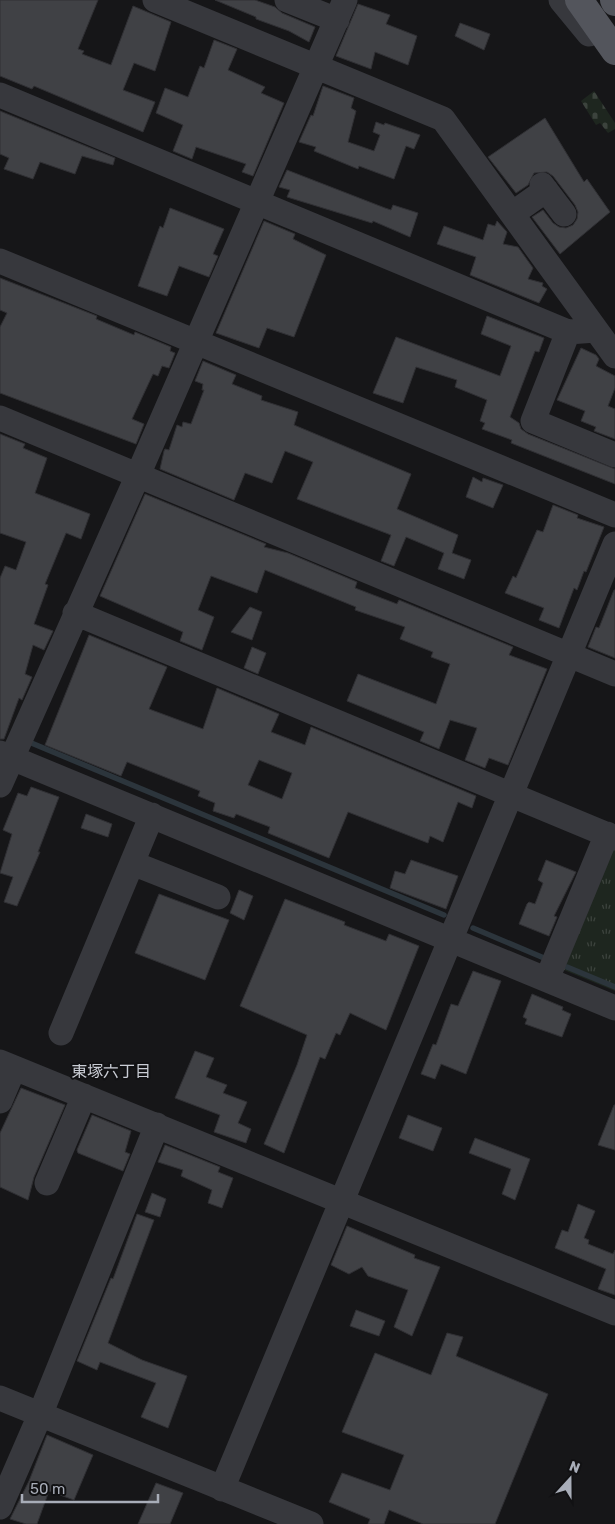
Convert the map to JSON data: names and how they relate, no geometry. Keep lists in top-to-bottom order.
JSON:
{
  "districts": ["東塚六丁目"],
  "scale_bar": "50 m",
  "north": "top"
}
